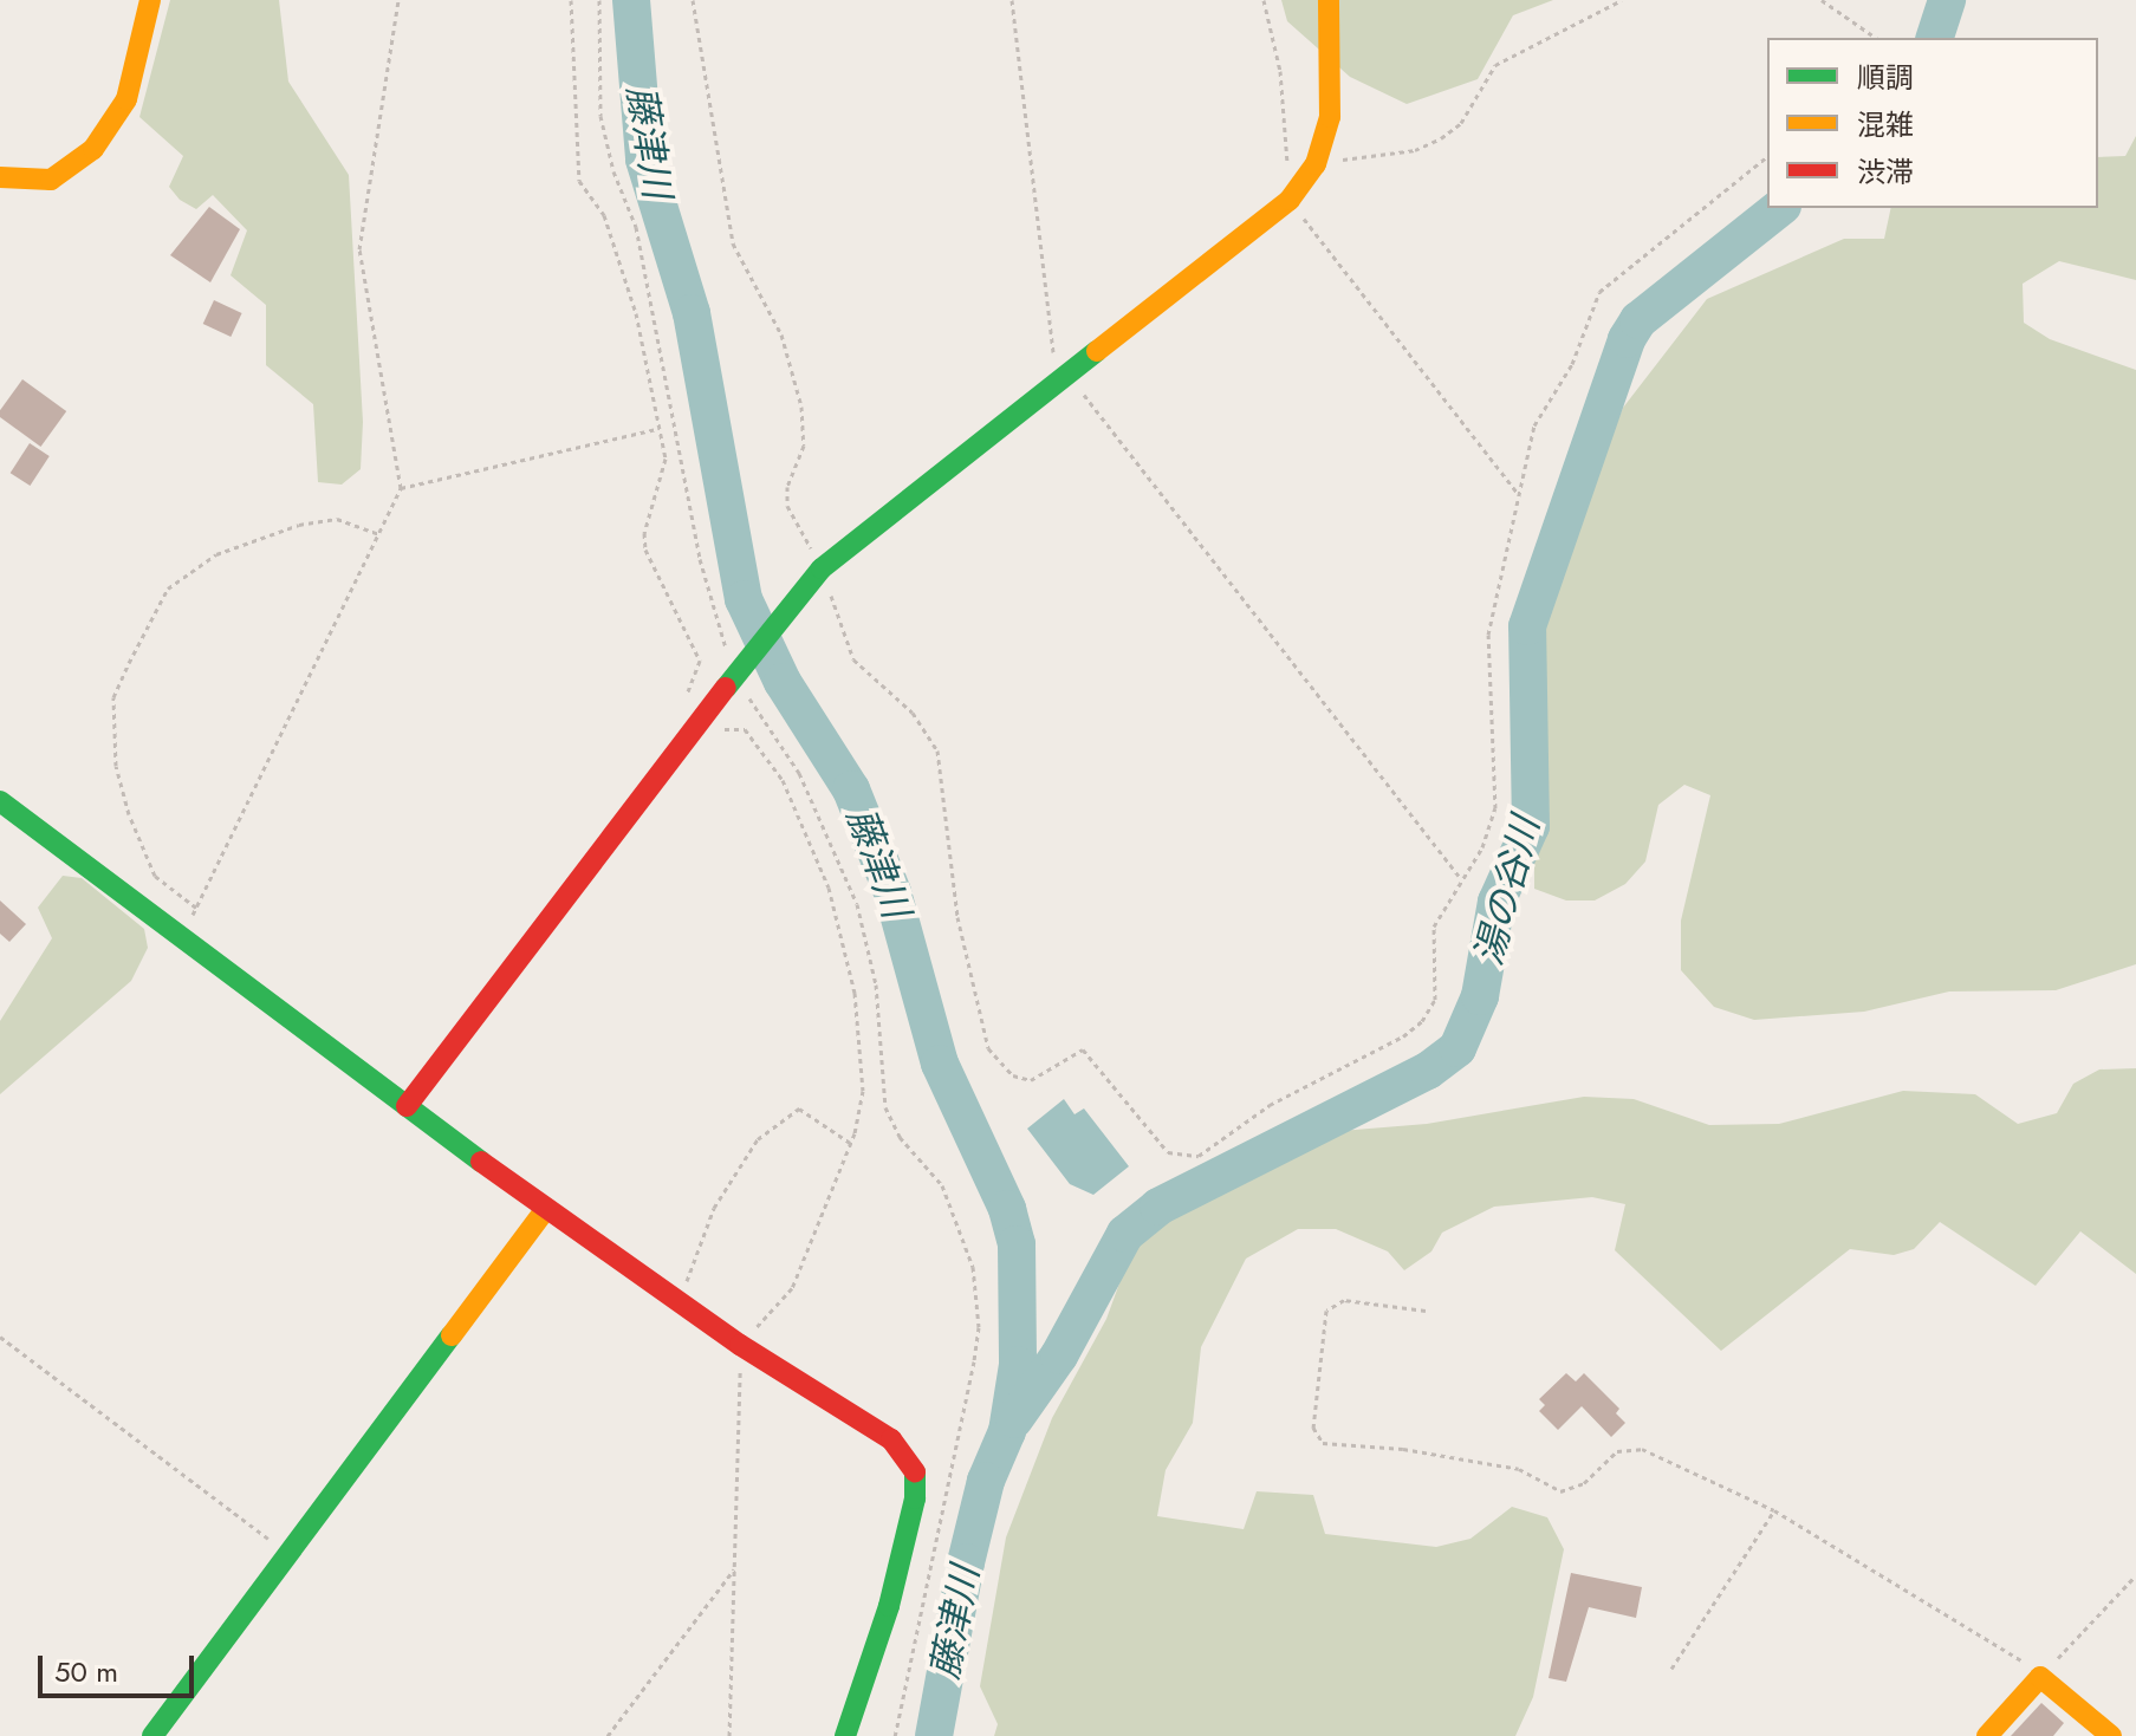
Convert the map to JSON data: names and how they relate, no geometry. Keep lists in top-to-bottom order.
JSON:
{
  "water": ["藤津川", "湯の谷川"],
  "legend": ["順調", "混雑", "渋滞"],
  "scale_bar": "50 m"
}
